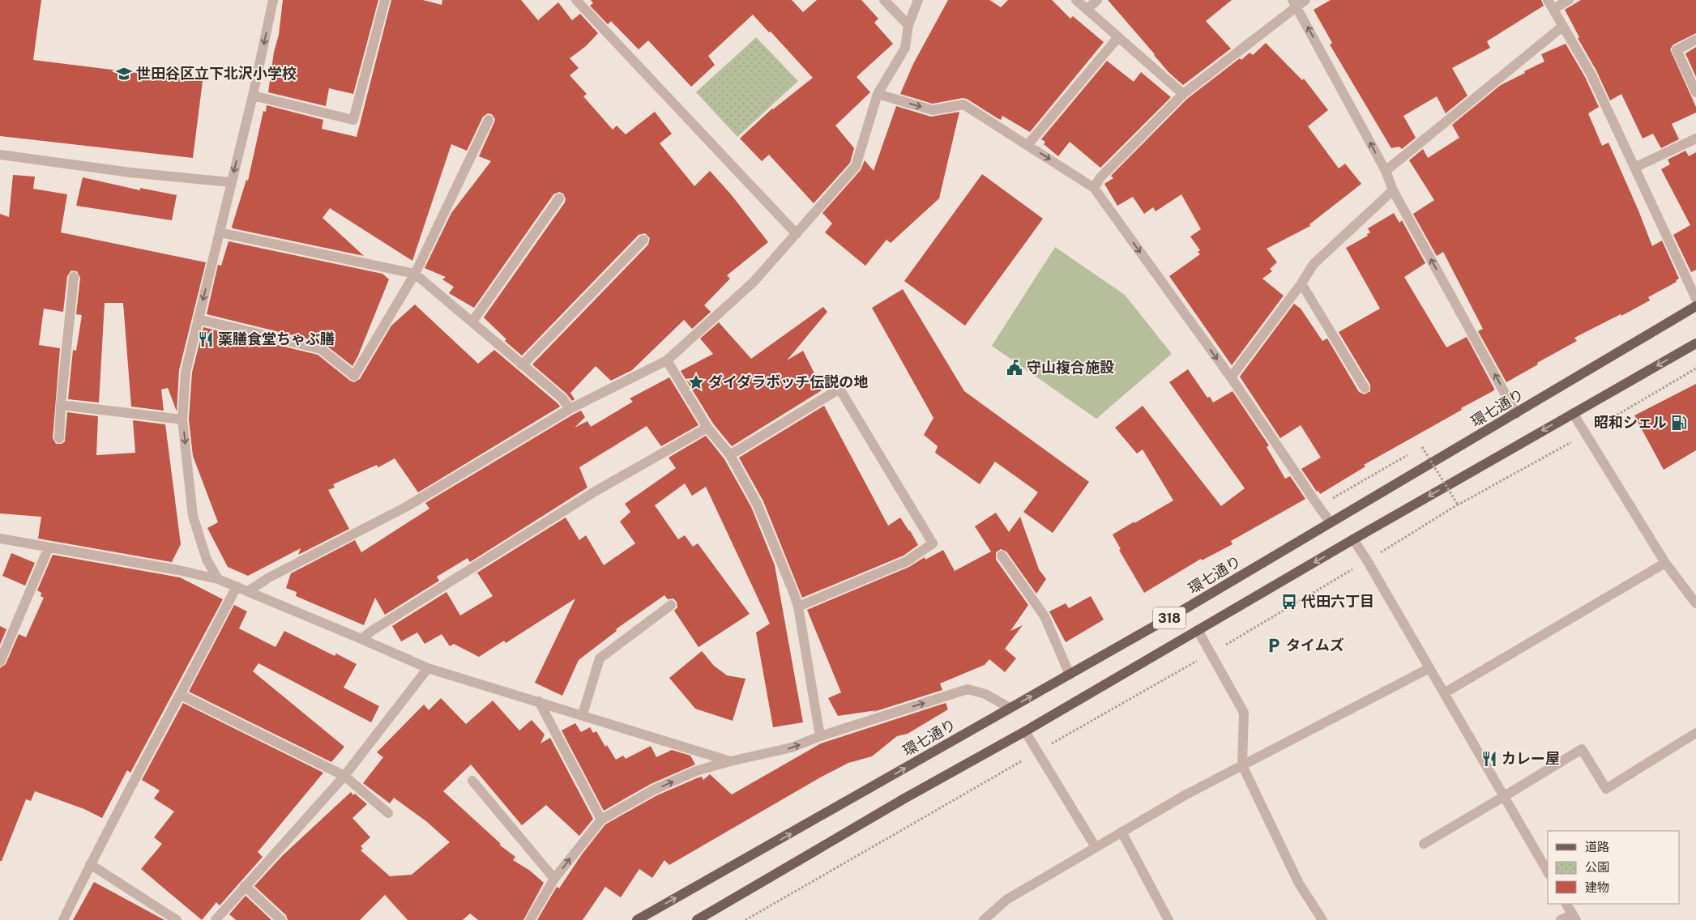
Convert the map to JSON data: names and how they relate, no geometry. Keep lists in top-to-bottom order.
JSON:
{
  "streets": {
    "main road": ["環七通り", "318"]
  },
  "places": {
    "school or university": ["世田谷区立下北沢小学校"],
    "restaurant": ["薬膳食堂ちゃぶ膳", "カレー屋"],
    "public building": ["守山複合施設"],
    "place": ["ダイダラボッチ伝説の地"],
    "fuel station": ["昭和シェル"],
    "bus stop": ["代田六丁目"],
    "parking": ["タイムズ"]
  },
  "legend": ["道路", "公園", "建物"]
}
